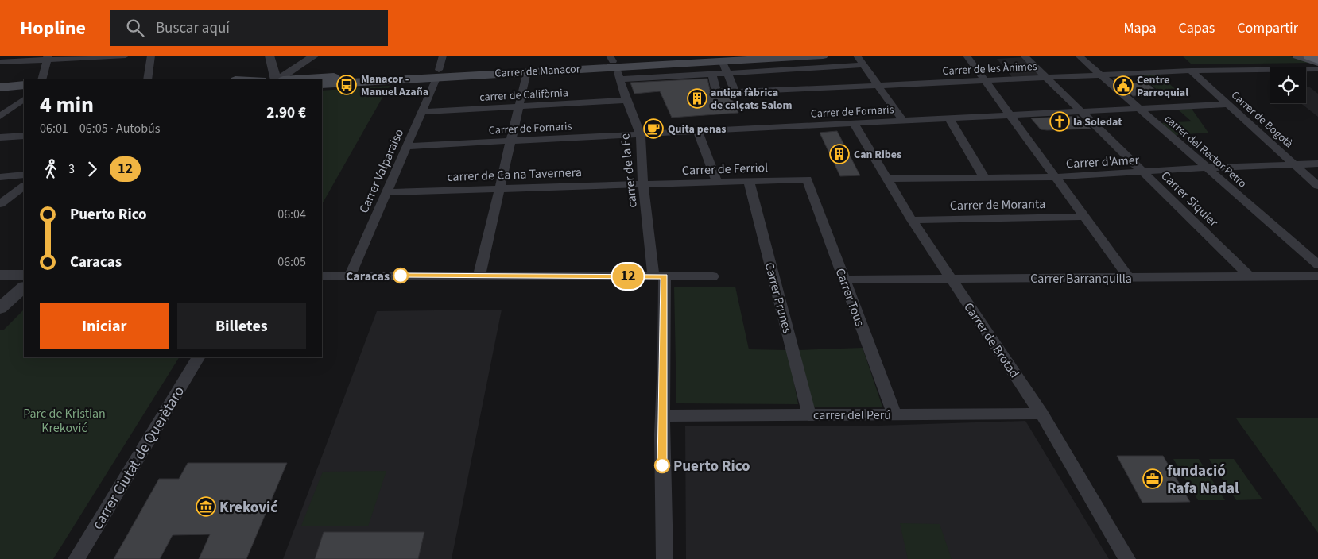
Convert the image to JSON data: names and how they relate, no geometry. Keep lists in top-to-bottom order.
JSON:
{
  "streets": {
    "main road": ["Carrer de Manacor"],
    "street": [
      "Carrer de les Ànimes",
      "carrer de Califòrnia",
      "Carrer de Fornaris",
      "Carrer de Bogotà",
      "carrer del Rector Petro",
      "Carrer d'Amer",
      "Carrer de Ferriol",
      "Carrer Valparaiso",
      "carrer de la Fe",
      "carrer de Ca na Tavernera",
      "Carrer Siquier",
      "Carrer de Moranta",
      "Carrer Barranquilla",
      "Carrer Tous",
      "Carrer Prunes",
      "Carrer de Brotad",
      "carrer del Perú",
      "carrer Ciutat de Querètaro"
    ]
  },
  "crossings": [
    ["Carrer de les Ànimes", "Carrer de Bogotà"],
    ["Carrer de les Ànimes", "carrer del Rector Petro"],
    ["Carrer de les Ànimes", "Carrer Siquier"],
    ["Carrer de Manacor", "Carrer Valparaiso"],
    ["Carrer de Manacor", "carrer de la Fe"],
    ["carrer de Califòrnia", "Carrer Valparaiso"],
    ["carrer de Califòrnia", "carrer de la Fe"],
    ["Carrer de Fornaris", "Carrer de Bogotà"],
    ["Carrer de Fornaris", "carrer del Rector Petro"],
    ["Carrer de Fornaris", "Carrer Valparaiso"],
    ["Carrer de Fornaris", "carrer de la Fe"],
    ["Carrer de Fornaris", "Carrer Siquier"],
    ["Carrer de Fornaris", "Carrer de Brotad"],
    ["Carrer de Bogotà", "Carrer d'Amer"],
    ["carrer del Rector Petro", "Carrer d'Amer"],
    ["Carrer d'Amer", "Carrer Siquier"],
    ["Carrer d'Amer", "Carrer de Brotad"],
    ["Carrer de Ferriol", "carrer de la Fe"],
    ["Carrer de Ferriol", "carrer de Ca na Tavernera"],
    ["Carrer de Ferriol", "Carrer Tous"],
    ["Carrer de Ferriol", "Carrer Prunes"],
    ["Carrer Valparaiso", "carrer de Ca na Tavernera"],
    ["carrer de la Fe", "carrer de Ca na Tavernera"],
    ["carrer de la Fe", "carrer del Perú"],
    ["Carrer Siquier", "Carrer Barranquilla"],
    ["Carrer de Moranta", "Carrer de Brotad"],
    ["Carrer Barranquilla", "Carrer Tous"],
    ["Carrer Barranquilla", "Carrer de Brotad"],
    ["Carrer Tous", "carrer del Perú"],
    ["Carrer Prunes", "carrer del Perú"],
    ["Carrer de Brotad", "carrer del Perú"]
  ],
  "parks": ["Parc de Kristian Kreković"],
  "places": {
    "bus stop": ["Manacor - Manuel Azaña"],
    "public building": ["Centre Parroquial"],
    "building": ["antiga fàbrica de calçats Salom", "Can Ribes"],
    "church": ["la Soledat"],
    "cafe": ["Quita penas"],
    "other": ["Caracas", "Puerto Rico"],
    "office": ["fundació Rafa Nadal"],
    "museum": ["Kreković"]
  },
  "lines": ["bus line 12"],
  "page": {
    "header": "Hopline",
    "search": "Buscar aquí",
    "nav": ["Mapa", "Capas", "Compartir"],
    "on_map": "12",
    "heading": ["4 min", "06:01 – 06:05 · Autobús", "2.90 €"],
    "legs": ["3", "12"],
    "list": [
      {
        "name": "Puerto Rico",
        "value": "06:04"
      },
      {
        "name": "Caracas",
        "value": "06:05"
      }
    ],
    "buttons": ["Iniciar", "Billetes"]
  }
}
